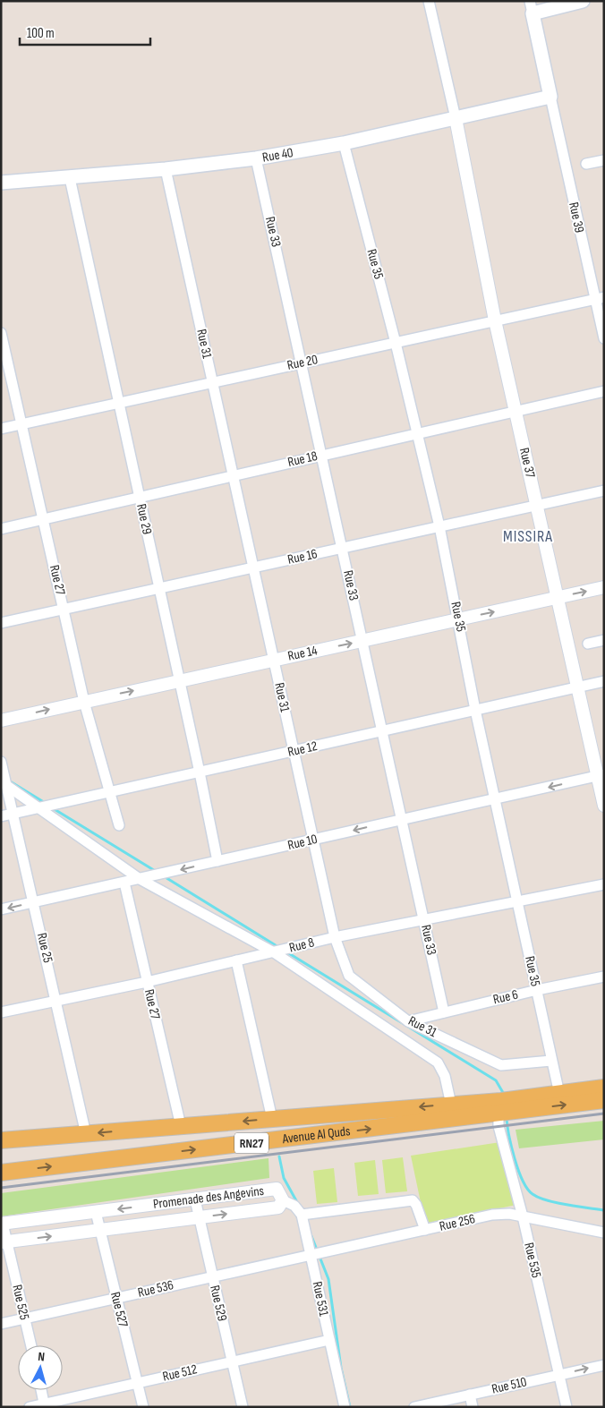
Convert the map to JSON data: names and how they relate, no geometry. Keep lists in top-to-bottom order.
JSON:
{
  "streets": {
    "main road": ["Rue 40", "Avenue Al Quds", "RN27"],
    "street": [
      "Rue 39",
      "Rue 33",
      "Rue 35",
      "Rue 31",
      "Rue 20",
      "Rue 18",
      "Rue 37",
      "Rue 29",
      "Rue 16",
      "Rue 27",
      "Rue 14",
      "Rue 12",
      "Rue 10",
      "Rue 8",
      "Rue 25",
      "Rue 6",
      "Promenade des Angevins",
      "Rue 256",
      "Rue 535",
      "Rue 536",
      "Rue 531",
      "Rue 525",
      "Rue 529",
      "Rue 527",
      "Rue 512",
      "Rue 510"
    ]
  },
  "crossings": [
    ["Rue 40", "Rue 39"],
    ["Rue 40", "Rue 33"],
    ["Rue 40", "Rue 35"],
    ["Rue 40", "Rue 31"],
    ["Rue 40", "Rue 37"],
    ["Rue 40", "Rue 29"],
    ["Rue 39", "Rue 20"],
    ["Rue 33", "Rue 20"],
    ["Rue 33", "Rue 18"],
    ["Rue 33", "Rue 16"],
    ["Rue 33", "Rue 14"],
    ["Rue 33", "Rue 12"],
    ["Rue 33", "Rue 10"],
    ["Rue 33", "Rue 8"],
    ["Rue 33", "Rue 6"],
    ["Rue 35", "Rue 31"],
    ["Rue 35", "Rue 20"],
    ["Rue 35", "Rue 18"],
    ["Rue 35", "Rue 16"],
    ["Rue 35", "Rue 14"],
    ["Rue 35", "Rue 12"],
    ["Rue 35", "Rue 10"],
    ["Rue 35", "Rue 8"],
    ["Rue 35", "Rue 6"],
    ["Rue 35", "Avenue Al Quds"],
    ["Rue 31", "Rue 20"],
    ["Rue 31", "Rue 18"],
    ["Rue 31", "Rue 16"],
    ["Rue 31", "Rue 14"],
    ["Rue 31", "Rue 12"],
    ["Rue 31", "Rue 10"],
    ["Rue 31", "Rue 8"],
    ["Rue 31", "Rue 6"],
    ["Rue 20", "Rue 37"],
    ["Rue 20", "Rue 29"],
    ["Rue 20", "Rue 27"],
    ["Rue 18", "Rue 37"],
    ["Rue 18", "Rue 29"],
    ["Rue 18", "Rue 27"],
    ["Rue 37", "Rue 16"],
    ["Rue 37", "Rue 14"],
    ["Rue 37", "Rue 12"],
    ["Rue 37", "Rue 10"],
    ["Rue 29", "Rue 16"],
    ["Rue 29", "Rue 14"],
    ["Rue 29", "Rue 12"],
    ["Rue 29", "Rue 10"],
    ["Rue 16", "Rue 27"],
    ["Rue 27", "Rue 14"],
    ["Rue 27", "Rue 12"],
    ["Rue 27", "Rue 10"],
    ["Rue 27", "Rue 8"],
    ["Rue 27", "Avenue Al Quds"],
    ["Rue 12", "Rue 25"],
    ["Rue 10", "Rue 25"],
    ["Rue 8", "Rue 25"],
    ["Rue 25", "Avenue Al Quds"],
    ["Avenue Al Quds", "Rue 535"],
    ["Promenade des Angevins", "Rue 525"],
    ["Promenade des Angevins", "Rue 529"],
    ["Promenade des Angevins", "Rue 527"],
    ["Rue 256", "Rue 535"],
    ["Rue 256", "Rue 536"],
    ["Rue 256", "Rue 531"],
    ["Rue 535", "Rue 510"],
    ["Rue 536", "Rue 531"],
    ["Rue 536", "Rue 525"],
    ["Rue 536", "Rue 529"],
    ["Rue 536", "Rue 527"],
    ["Rue 531", "Rue 512"],
    ["Rue 529", "Rue 512"],
    ["Rue 527", "Rue 512"]
  ],
  "one_way": ["Rue 14", "Rue 10"],
  "districts": ["MISSIRA"],
  "scale_bar": "100 m",
  "north": "top"
}
